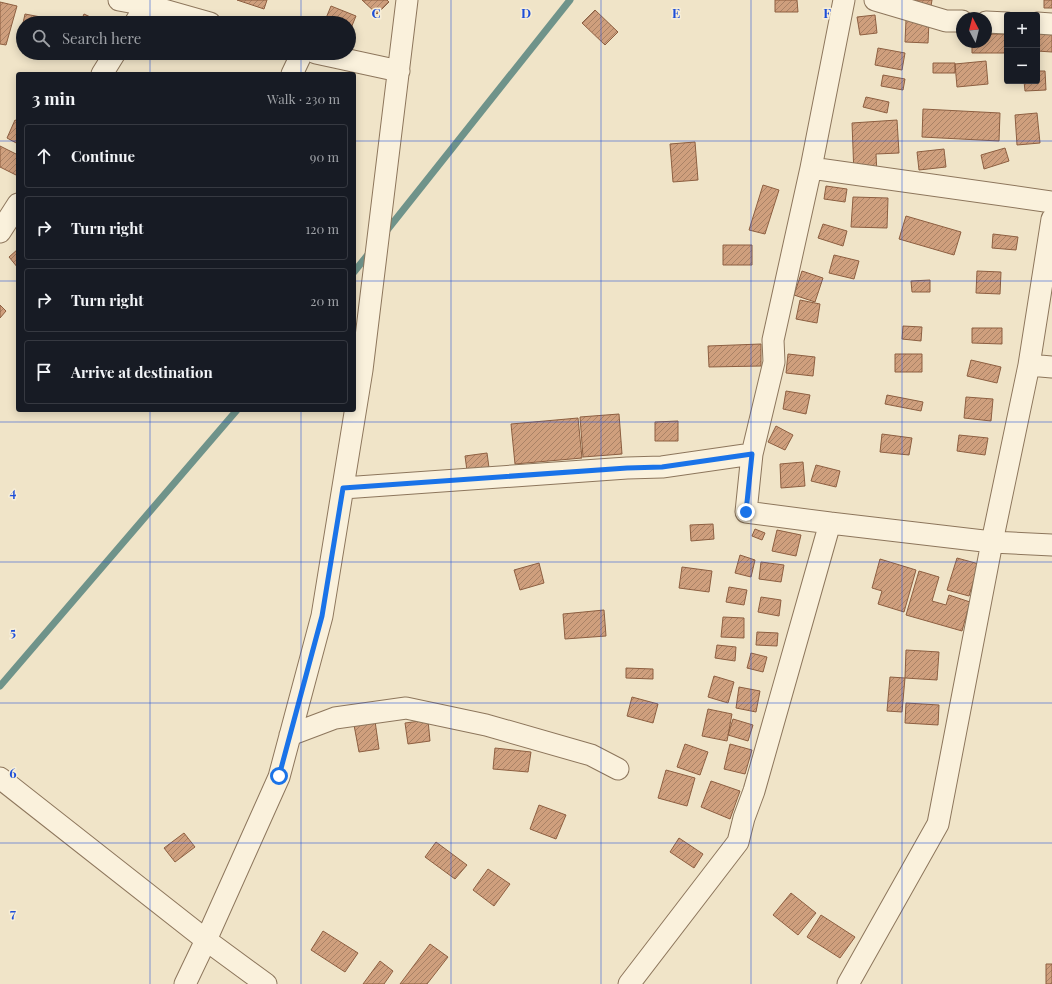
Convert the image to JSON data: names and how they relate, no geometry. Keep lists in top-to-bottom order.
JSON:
{
  "north": "top",
  "page": {
    "map_buttons": ["+", "−"],
    "search": "Search here",
    "heading": ["3 min", "Walk · 230 m"],
    "list": [
      ["Continue", "90 m"],
      ["Turn right", "120 m"],
      ["Turn right", "20 m"],
      "Arrive at destination"
    ]
  },
  "grid": {
    "columns": [
      "C",
      "D",
      "E",
      "F"
    ],
    "rows": [
      "4",
      "5",
      "6",
      "7"
    ]
  }
}
